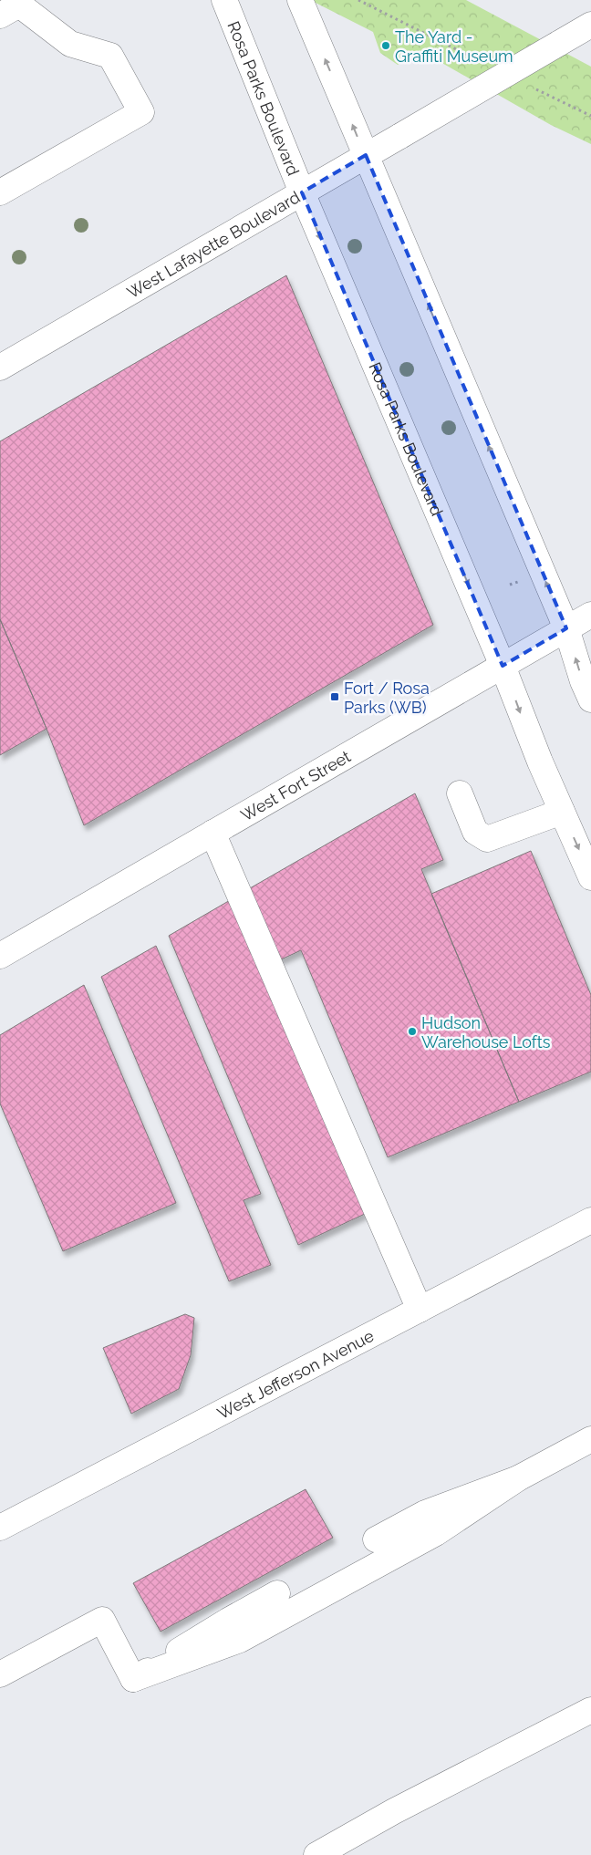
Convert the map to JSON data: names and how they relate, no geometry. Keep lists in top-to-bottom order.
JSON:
{
  "streets": {
    "main road": [
      "Rosa Parks Boulevard",
      "West Lafayette Boulevard",
      "West Fort Street",
      "West Jefferson Avenue"
    ]
  },
  "crossings": [
    ["Rosa Parks Boulevard", "West Lafayette Boulevard"],
    ["Rosa Parks Boulevard", "West Fort Street"]
  ],
  "places": {
    "other": ["The Yard - Graffiti Museum", "Hudson Warehouse Lofts"],
    "transit": ["Fort / Rosa Parks (WB)"]
  }
}
